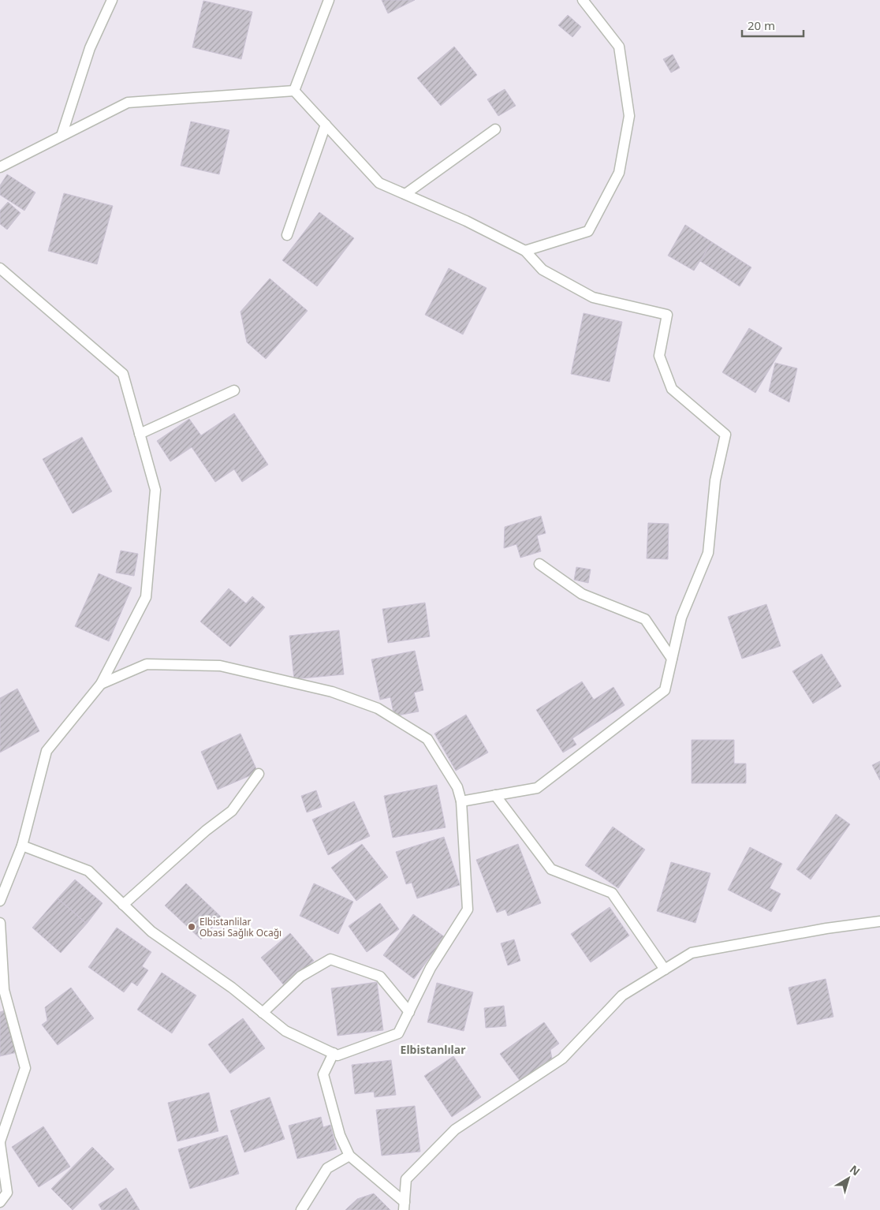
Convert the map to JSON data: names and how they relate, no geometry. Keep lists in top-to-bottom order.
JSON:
{
  "districts": ["Elbistanlılar"],
  "places": ["Elbistanlilar Obasi Sağlık Ocağı"],
  "scale_bar": "20 m",
  "north": "top right"
}
